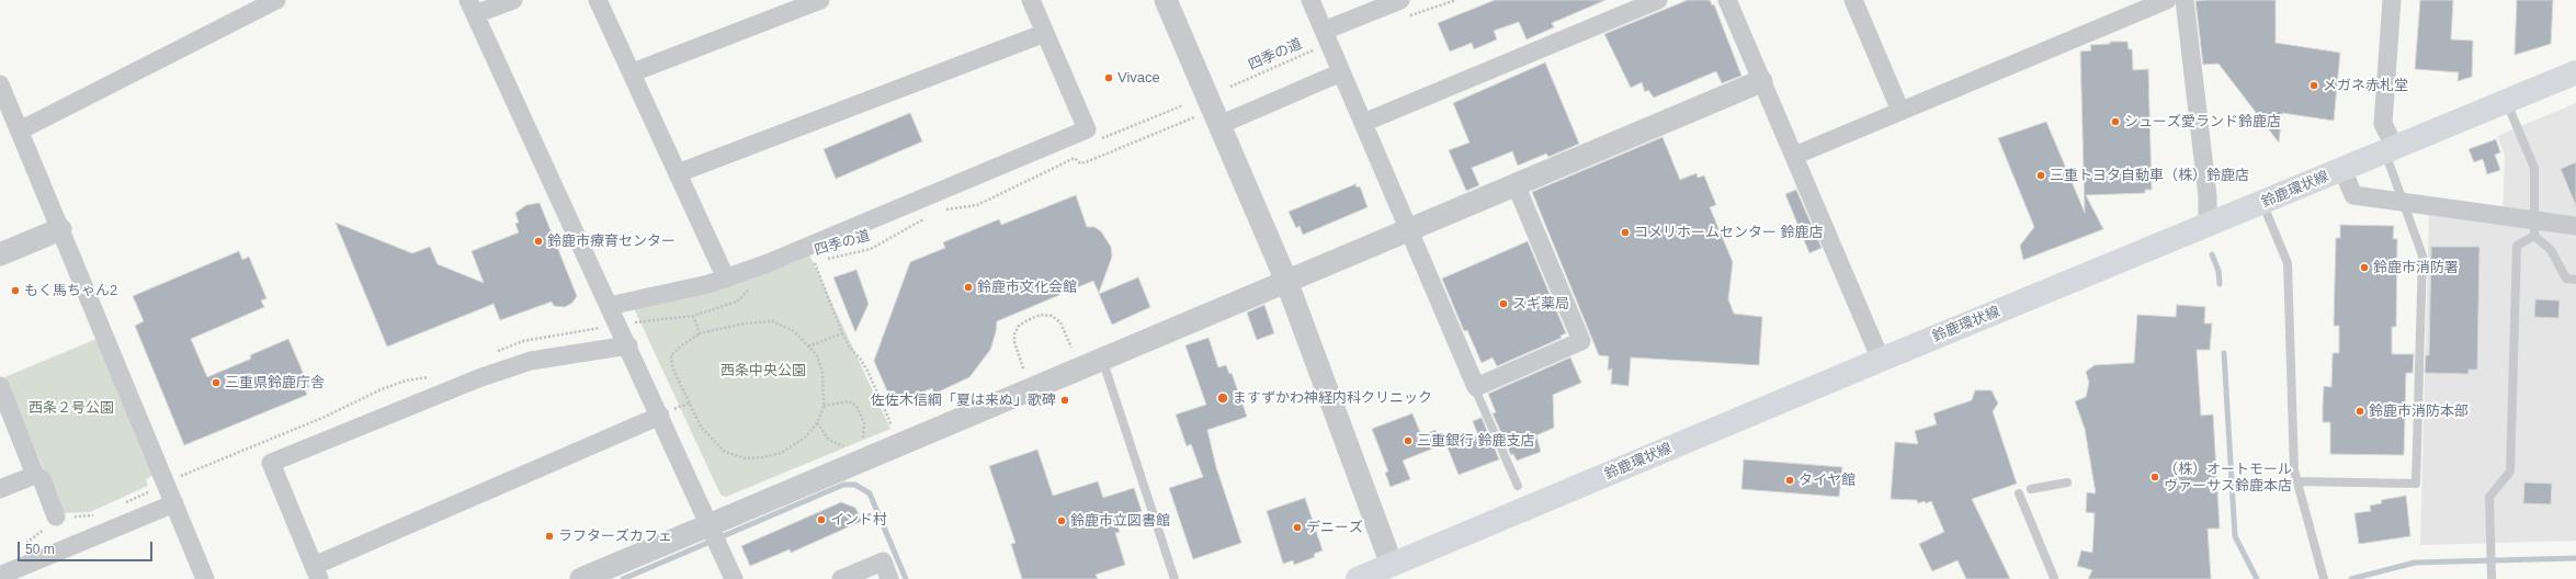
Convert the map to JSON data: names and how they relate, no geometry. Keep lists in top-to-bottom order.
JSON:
{
  "streets": {
    "main road": ["鈴鹿環状線"],
    "path": ["四季の道"]
  },
  "parks": ["西条中央公園", "西条２号公園"],
  "places": [
    "Vivace",
    "メガネ赤札堂",
    "シューズ愛ランド鈴鹿店",
    "三重トヨタ自動車（株）鈴鹿店",
    "コメリホームセンター 鈴鹿店",
    "鈴鹿市療育センター",
    "鈴鹿市消防署",
    "鈴鹿市文化会館",
    "もく馬ちゃん2",
    "スギ薬局",
    "三重県鈴鹿庁舎",
    "ますずかわ神経内科クリニック",
    "佐佐木信綱「夏は来ぬ」歌碑",
    "鈴鹿市消防本部",
    "三重銀行 鈴鹿支店",
    "（株）オートモール ヴァーサス鈴鹿本店",
    "タイヤ館",
    "インド村",
    "鈴鹿市立図書館",
    "デニーズ",
    "ラフターズカフェ"
  ],
  "scale_bar": "50 m"
}
